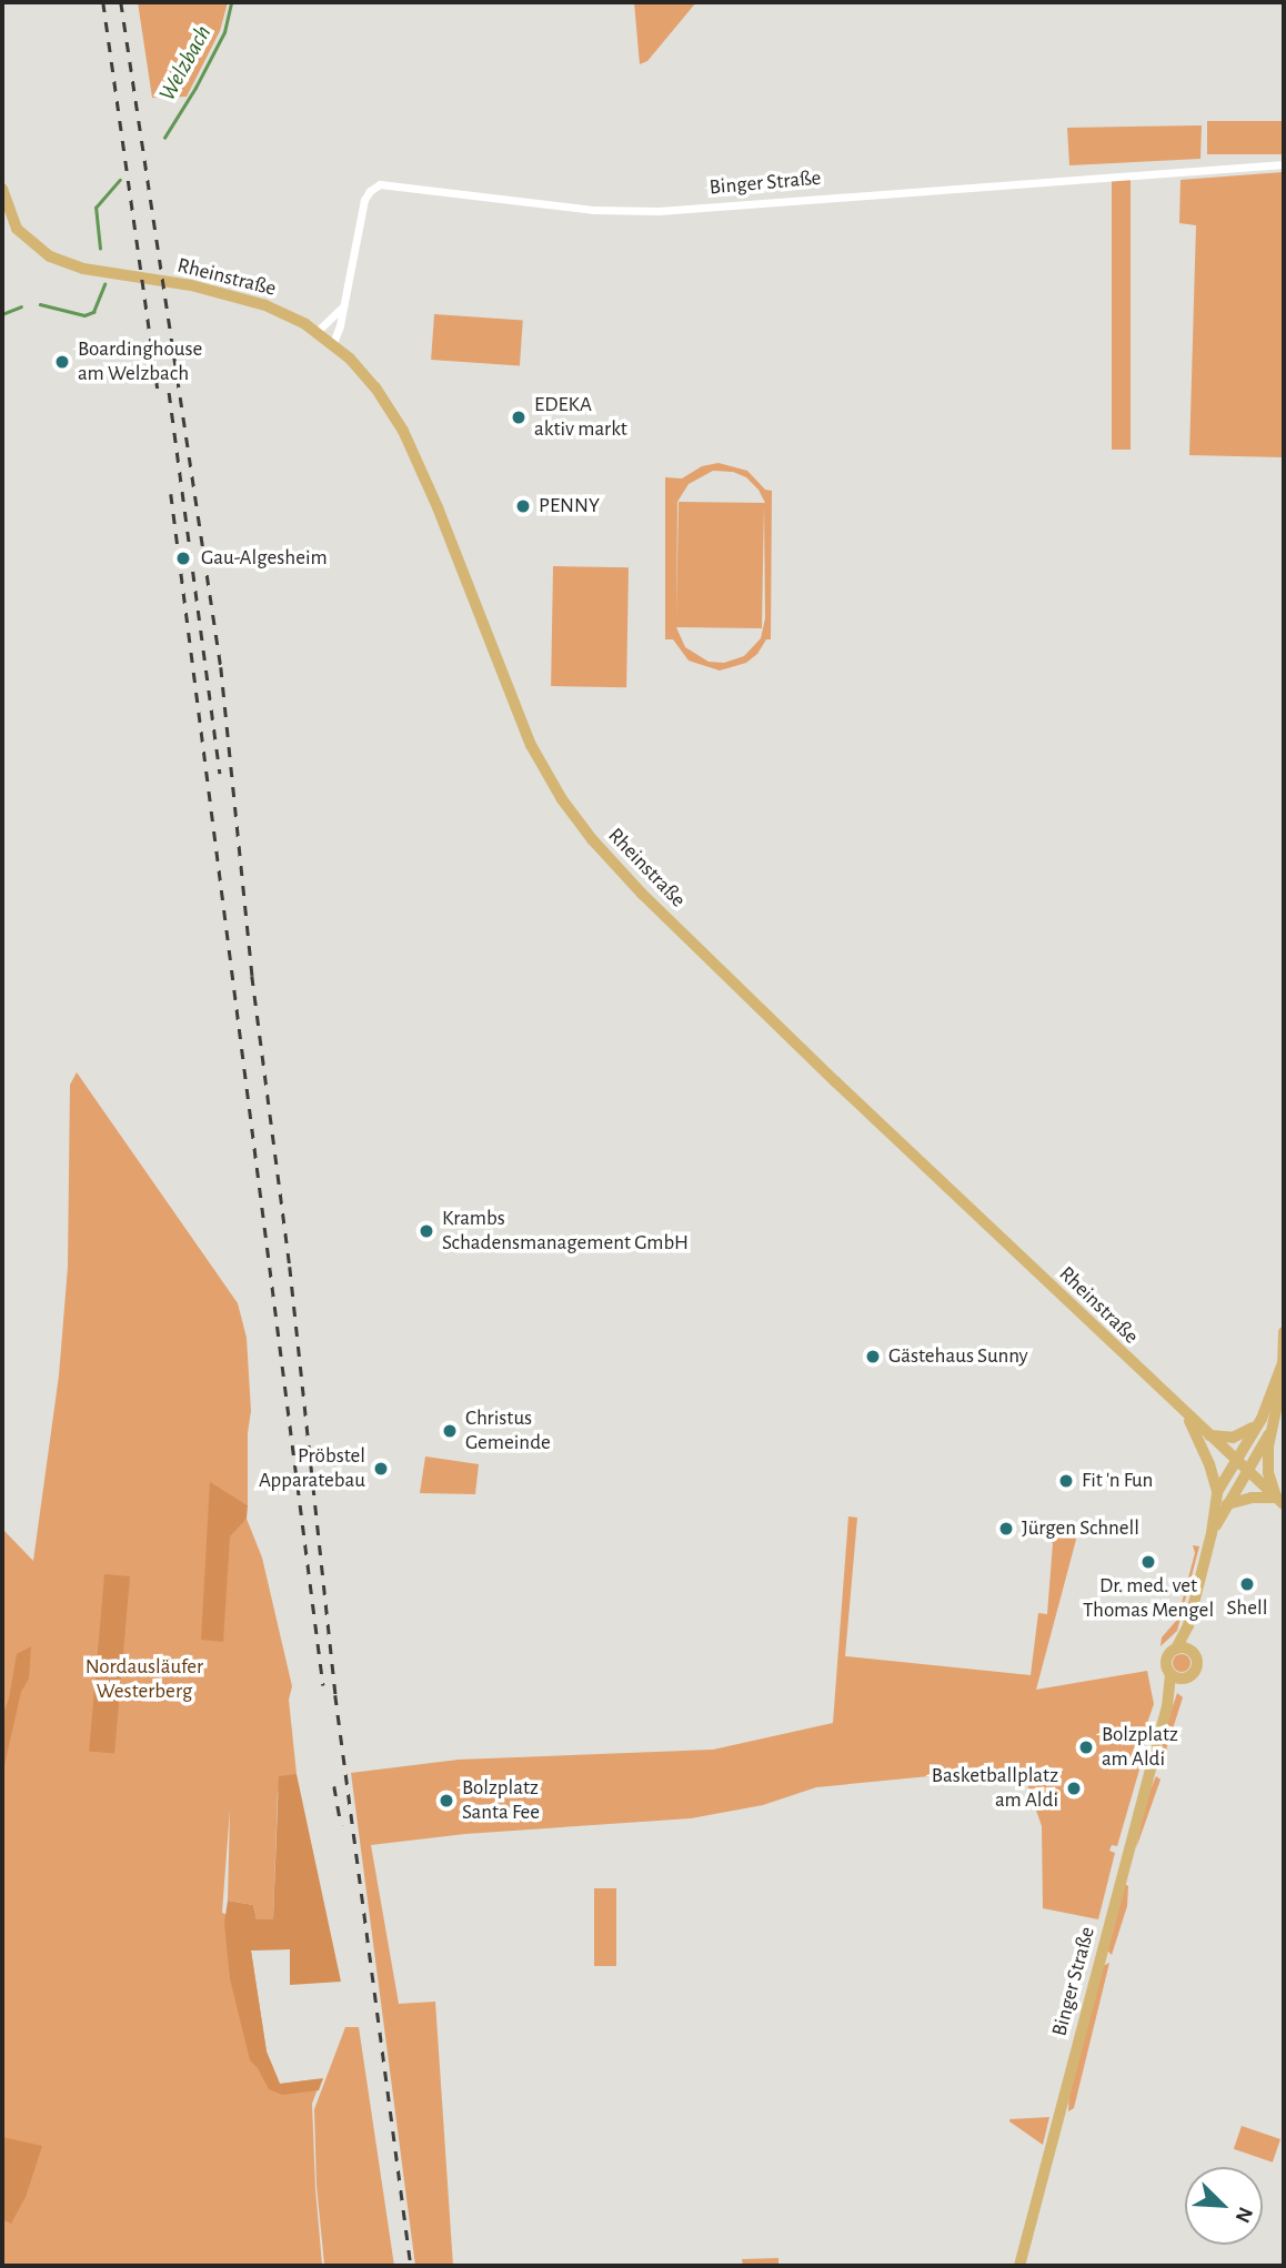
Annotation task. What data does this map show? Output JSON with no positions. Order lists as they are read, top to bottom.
{
  "streets": {
    "main road": ["Binger Straße", "Rheinstraße"]
  },
  "crossings": [
    ["Binger Straße", "Rheinstraße"]
  ],
  "water": ["Welzbach"],
  "parks": ["Nordausläufer Westerberg"],
  "places": [
    "Boardinghouse am Welzbach",
    "EDEKA aktiv markt",
    "PENNY",
    "Gau-Algesheim",
    "Krambs Schadensmanagement GmbH",
    "Gästehaus Sunny",
    "Christus Gemeinde",
    "Pröbstel Apparatebau",
    "Fit 'n Fun",
    "Jürgen Schnell",
    "Dr. med. vet Thomas Mengel",
    "Shell",
    "Bolzplatz am Aldi",
    "Basketballplatz am Aldi",
    "Bolzplatz Santa Fee"
  ],
  "north": "bottom right"
}
